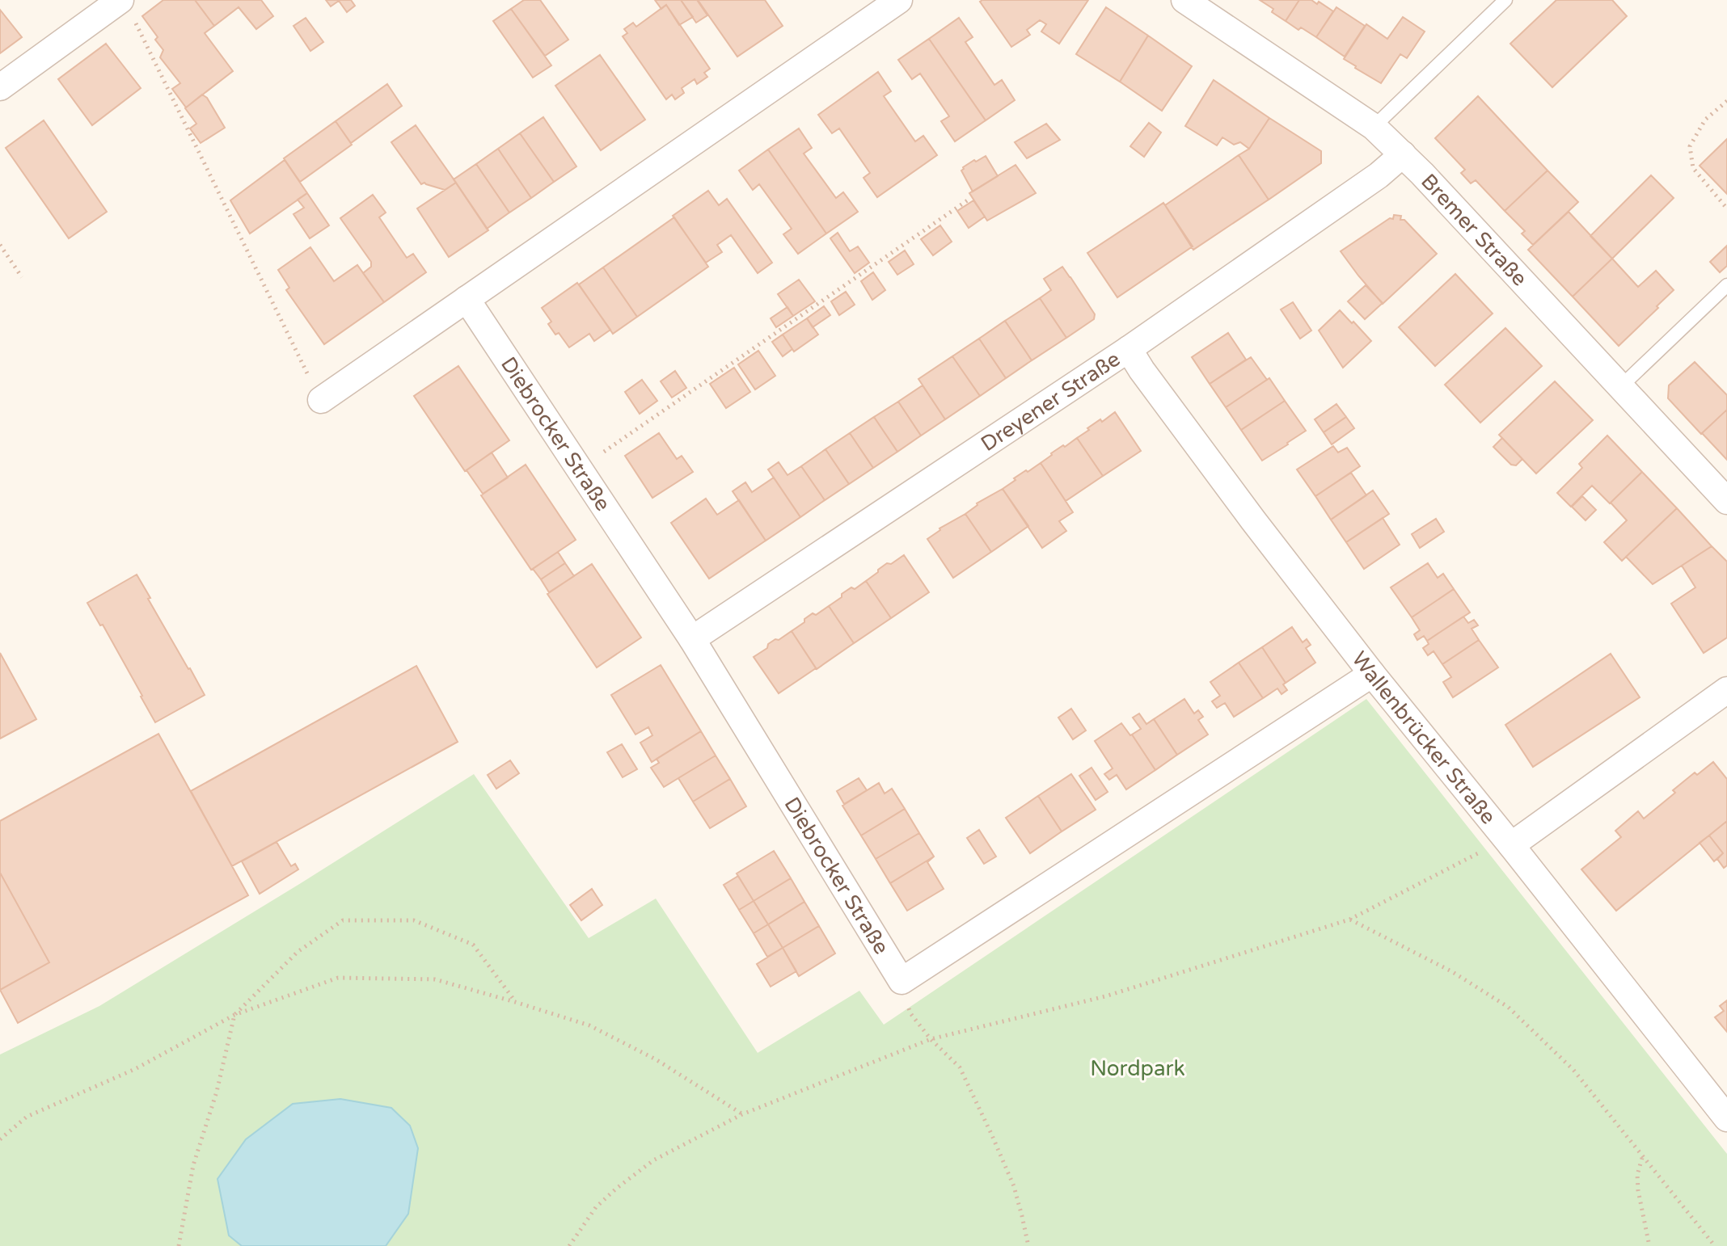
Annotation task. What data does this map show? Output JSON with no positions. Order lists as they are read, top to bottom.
{
  "streets": {
    "street": [
      "Bremer Straße",
      "Dreyener Straße",
      "Diebrocker Straße",
      "Wallenbrücker Straße"
    ]
  },
  "crossings": [
    ["Bremer Straße", "Dreyener Straße"],
    ["Dreyener Straße", "Diebrocker Straße"],
    ["Dreyener Straße", "Wallenbrücker Straße"]
  ],
  "parks": ["Nordpark"]
}
